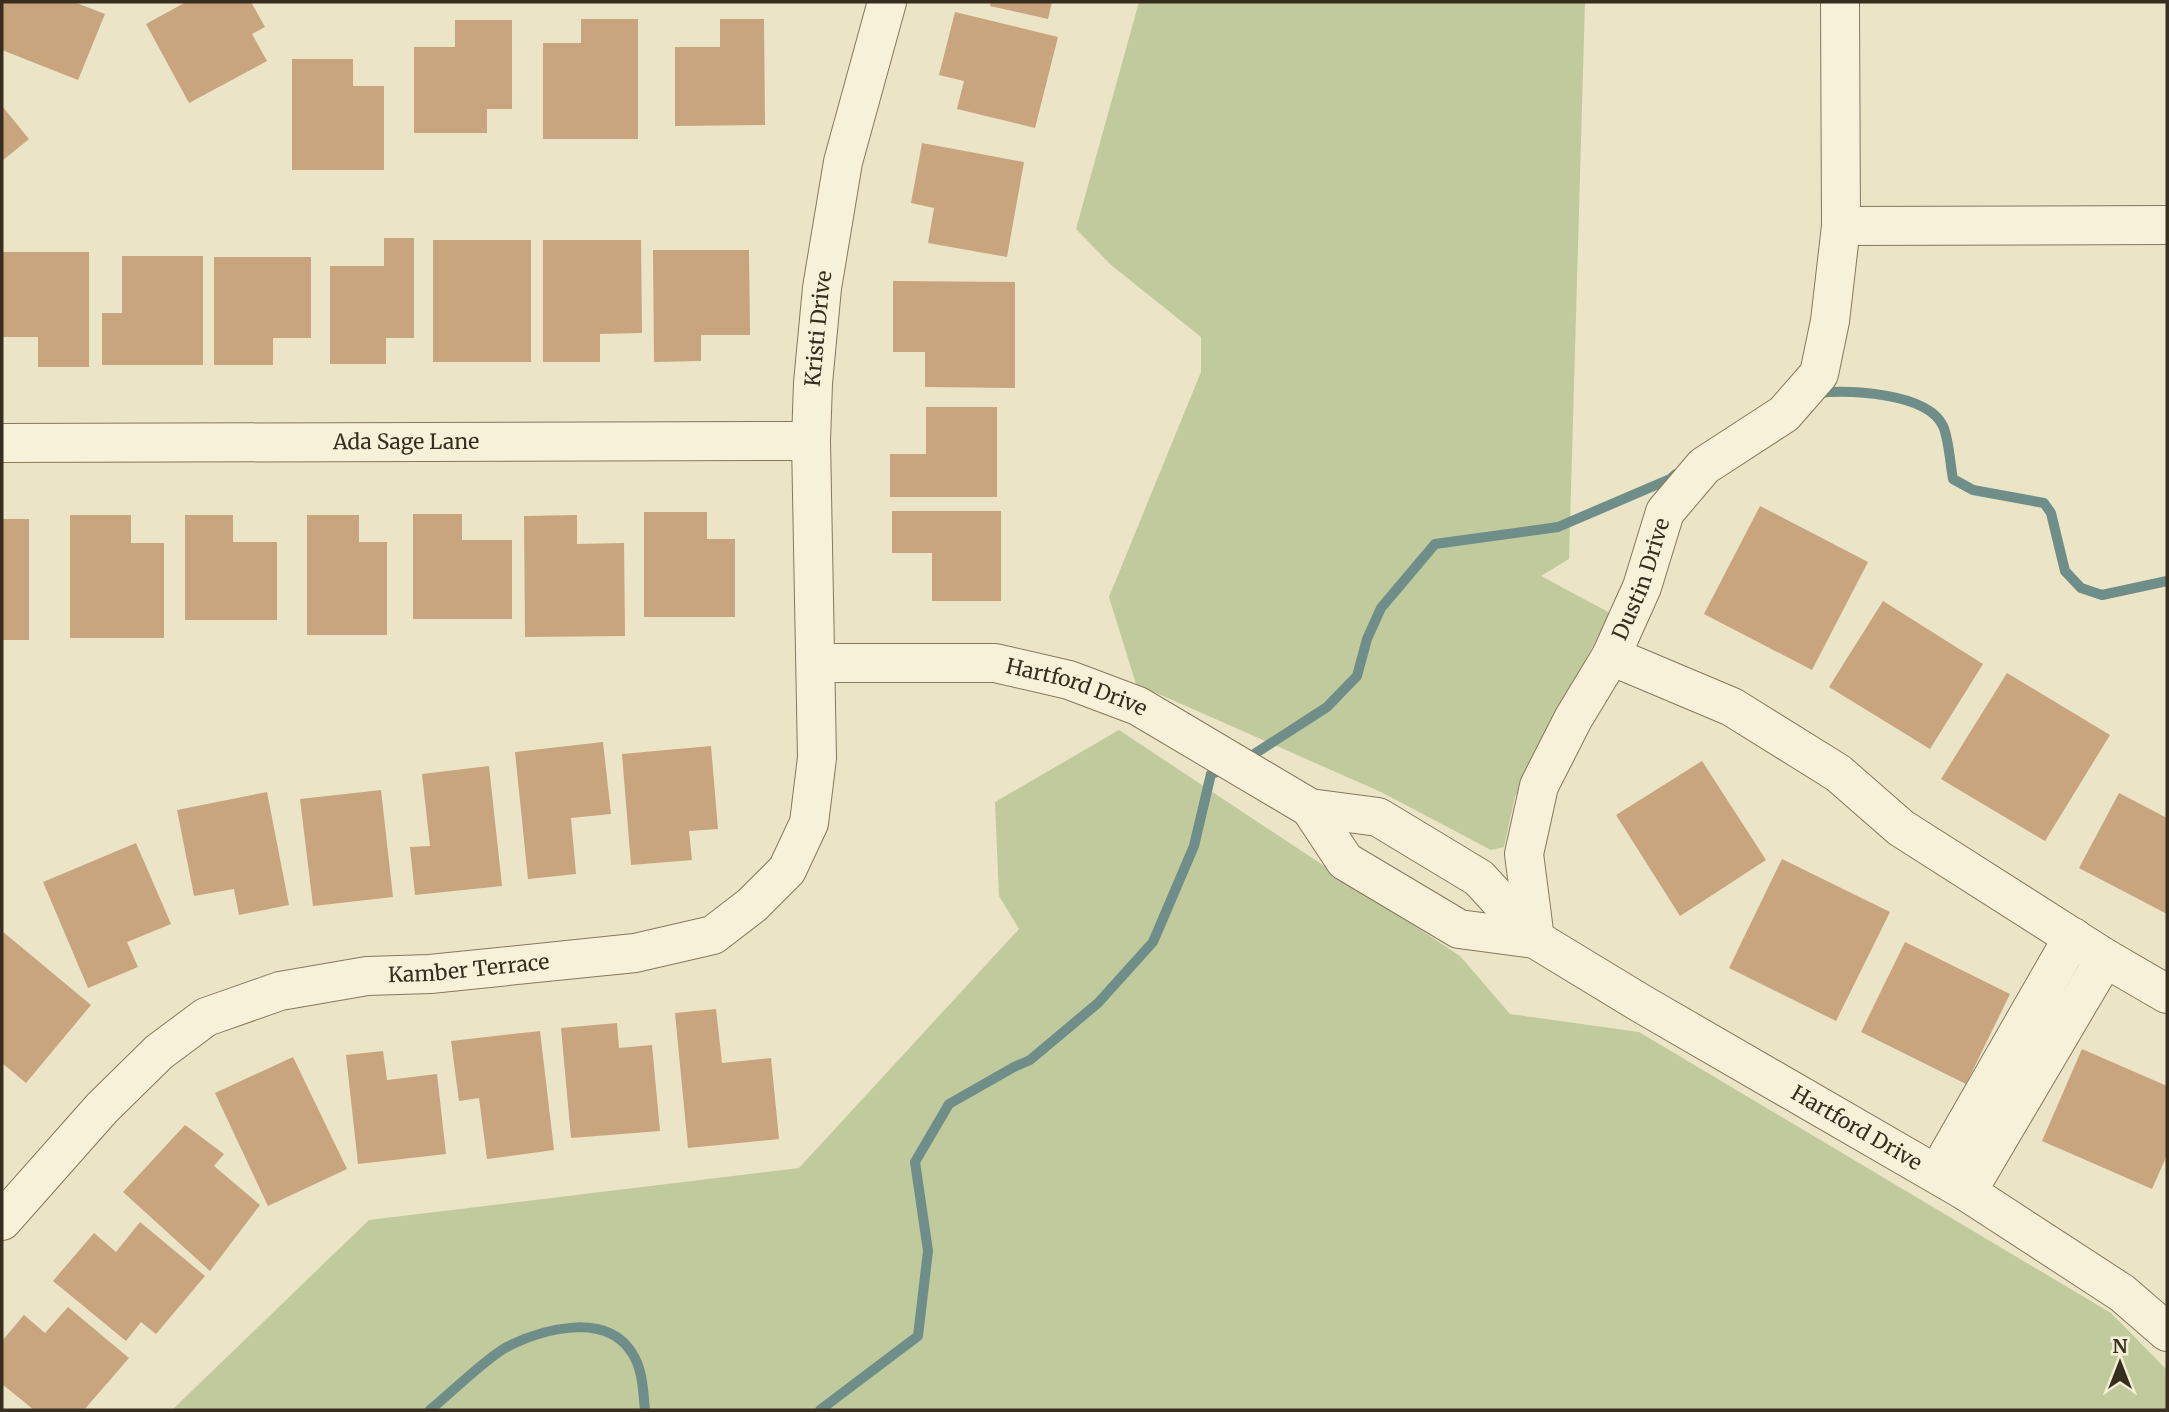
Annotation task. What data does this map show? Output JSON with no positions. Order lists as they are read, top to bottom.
{
  "streets": {
    "street": [
      "Kristi Drive",
      "Ada Sage Lane",
      "Dustin Drive",
      "Hartford Drive",
      "Kamber Terrace"
    ]
  },
  "crossings": [
    ["Kristi Drive", "Ada Sage Lane"],
    ["Kristi Drive", "Hartford Drive"],
    ["Kristi Drive", "Kamber Terrace"],
    ["Dustin Drive", "Hartford Drive"],
    ["Hartford Drive", "Kamber Terrace"]
  ],
  "north": "top"
}
